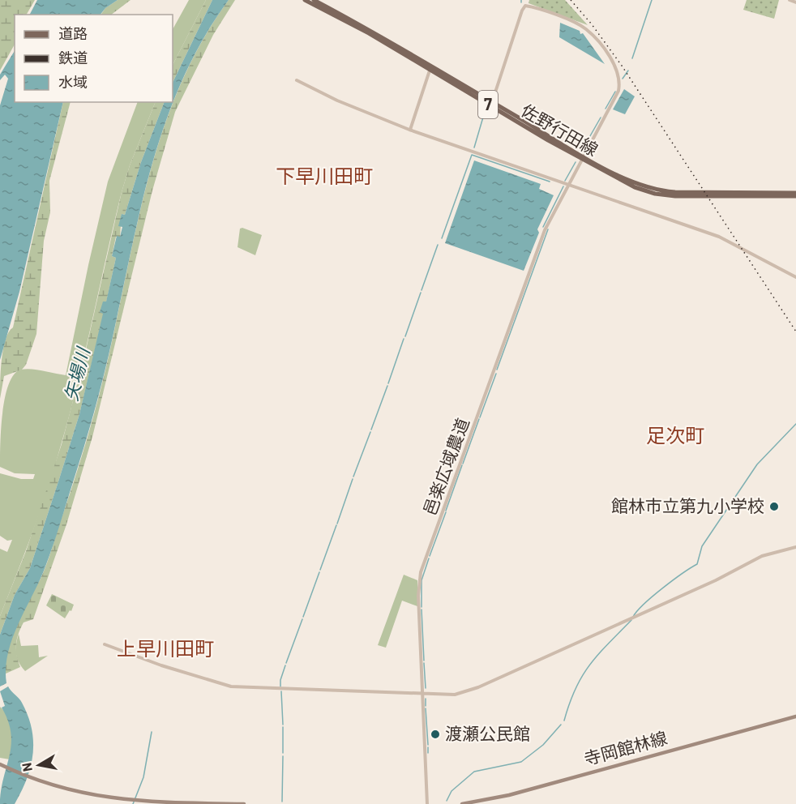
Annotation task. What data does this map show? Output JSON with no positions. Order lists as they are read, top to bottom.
{
  "streets": {
    "main road": ["7", "佐野行田線", "寺岡館林線"],
    "street": ["邑楽広域農道"]
  },
  "crossings": [
    ["佐野行田線", "邑楽広域農道"]
  ],
  "districts": ["下早川田町", "足次町", "上早川田町"],
  "water": ["矢場川"],
  "places": ["館林市立第九小学校", "渡瀬公民館"],
  "legend": ["道路", "鉄道", "水域"],
  "north": "left"
}
